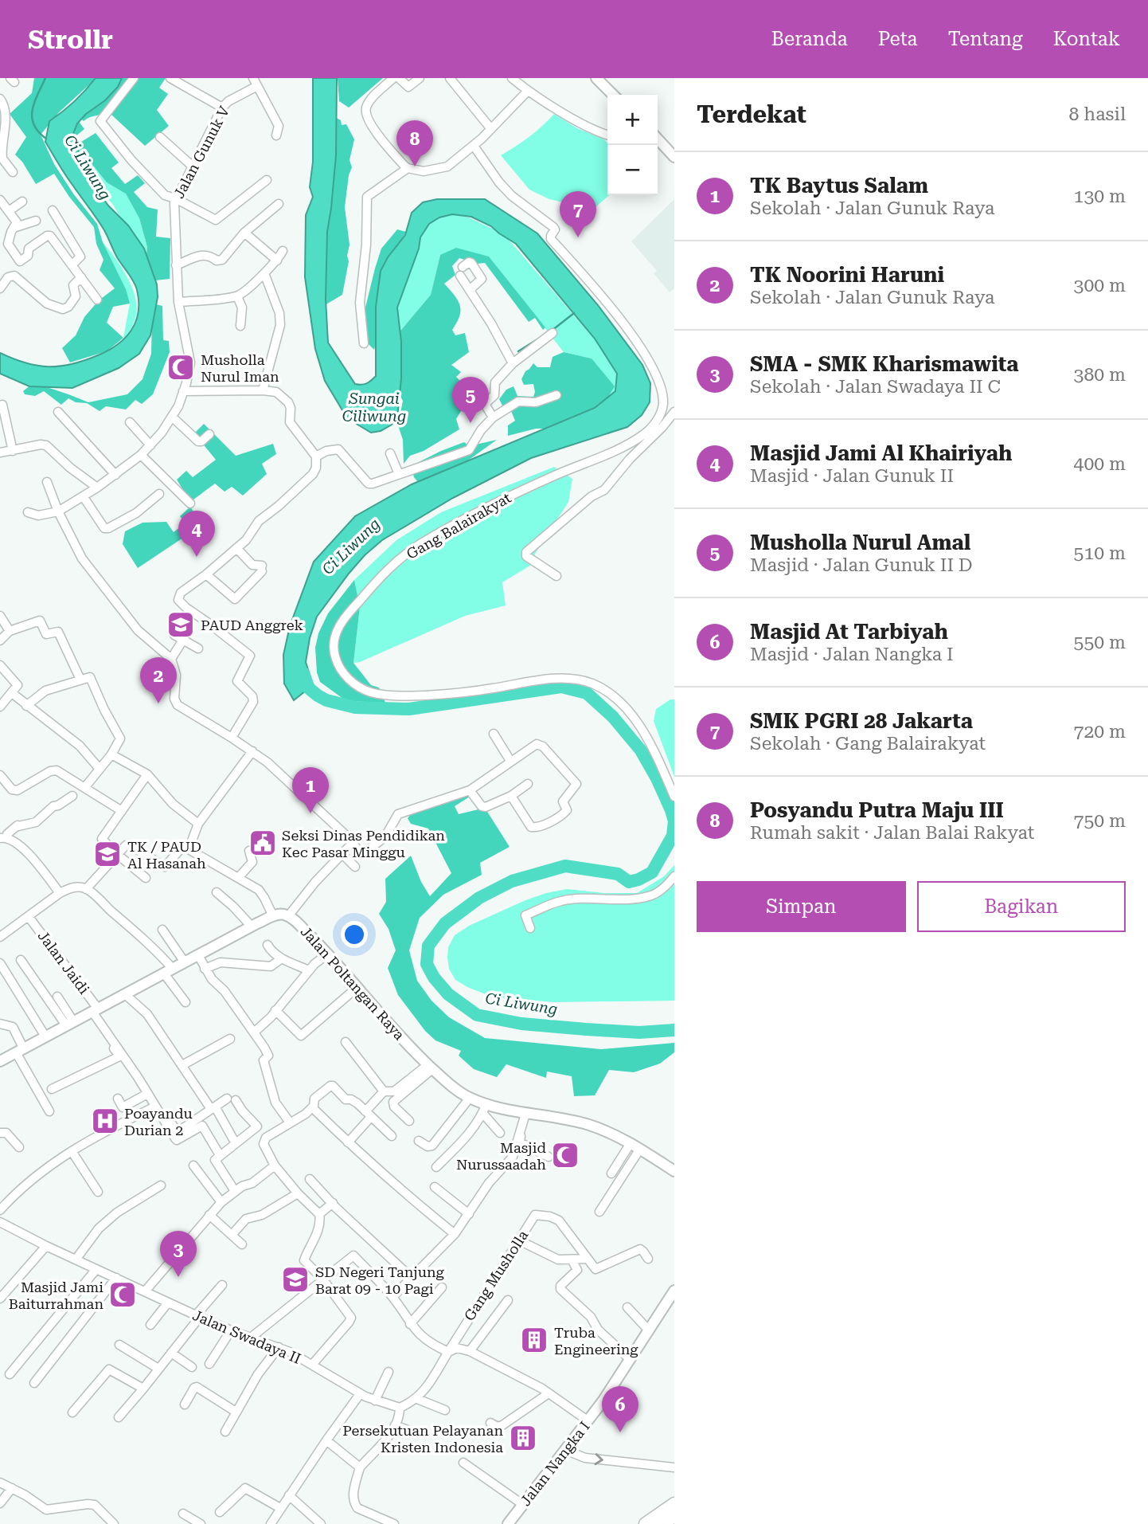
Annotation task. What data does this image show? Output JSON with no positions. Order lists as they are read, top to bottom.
{
  "streets": {
    "street": [
      "Jalan Gunuk V",
      "Gang Balairakyat",
      "Jalan Jaidi",
      "Jalan Poltangan Raya",
      "Gang Musholla",
      "Jalan Swadaya II",
      "Jalan Nangka I"
    ]
  },
  "crossings": [
    ["Jalan Jaidi", "Jalan Poltangan Raya"]
  ],
  "water": ["Ci Liwung", "Sungai Ciliwung"],
  "places": {
    "mosque": ["Musholla Nurul Iman", "Masjid Nurussaadah", "Masjid Jami Baiturrahman"],
    "school or university": ["PAUD Anggrek", "TK / PAUD Al Hasanah", "SD Negeri Tanjung Barat 09 - 10 Pagi"],
    "public building": ["Seksi Dinas Pendidikan Kec Pasar Minggu"],
    "hospital": ["Poayandu Durian 2"],
    "building": ["Truba Engineering", "Persekutuan Pelayanan Kristen Indonesia"]
  },
  "page": {
    "header": "Strollr",
    "nav": [
      "Beranda",
      "Peta",
      "Tentang",
      "Kontak"
    ],
    "heading": ["Terdekat", "8 hasil"],
    "map_buttons": ["+", "−"],
    "pins": [
      "8",
      "7",
      "5",
      "4",
      "2",
      "1",
      "3",
      "6"
    ],
    "list": [
      {
        "mark": "1",
        "name": "TK Baytus Salam",
        "note": "Sekolah · Jalan Gunuk Raya",
        "value": "130 m"
      },
      {
        "mark": "2",
        "name": "TK Noorini Haruni",
        "note": "Sekolah · Jalan Gunuk Raya",
        "value": "300 m"
      },
      {
        "mark": "3",
        "name": "SMA - SMK Kharismawita",
        "note": "Sekolah · Jalan Swadaya II C",
        "value": "380 m"
      },
      {
        "mark": "4",
        "name": "Masjid Jami Al Khairiyah",
        "note": "Masjid · Jalan Gunuk II",
        "value": "400 m"
      },
      {
        "mark": "5",
        "name": "Musholla Nurul Amal",
        "note": "Masjid · Jalan Gunuk II D",
        "value": "510 m"
      },
      {
        "mark": "6",
        "name": "Masjid At Tarbiyah",
        "note": "Masjid · Jalan Nangka I",
        "value": "550 m"
      },
      {
        "mark": "7",
        "name": "SMK PGRI 28 Jakarta",
        "note": "Sekolah · Gang Balairakyat",
        "value": "720 m"
      },
      {
        "mark": "8",
        "name": "Posyandu Putra Maju III",
        "note": "Rumah sakit · Jalan Balai Rakyat",
        "value": "750 m"
      }
    ],
    "buttons": ["Simpan", "Bagikan"]
  }
}
